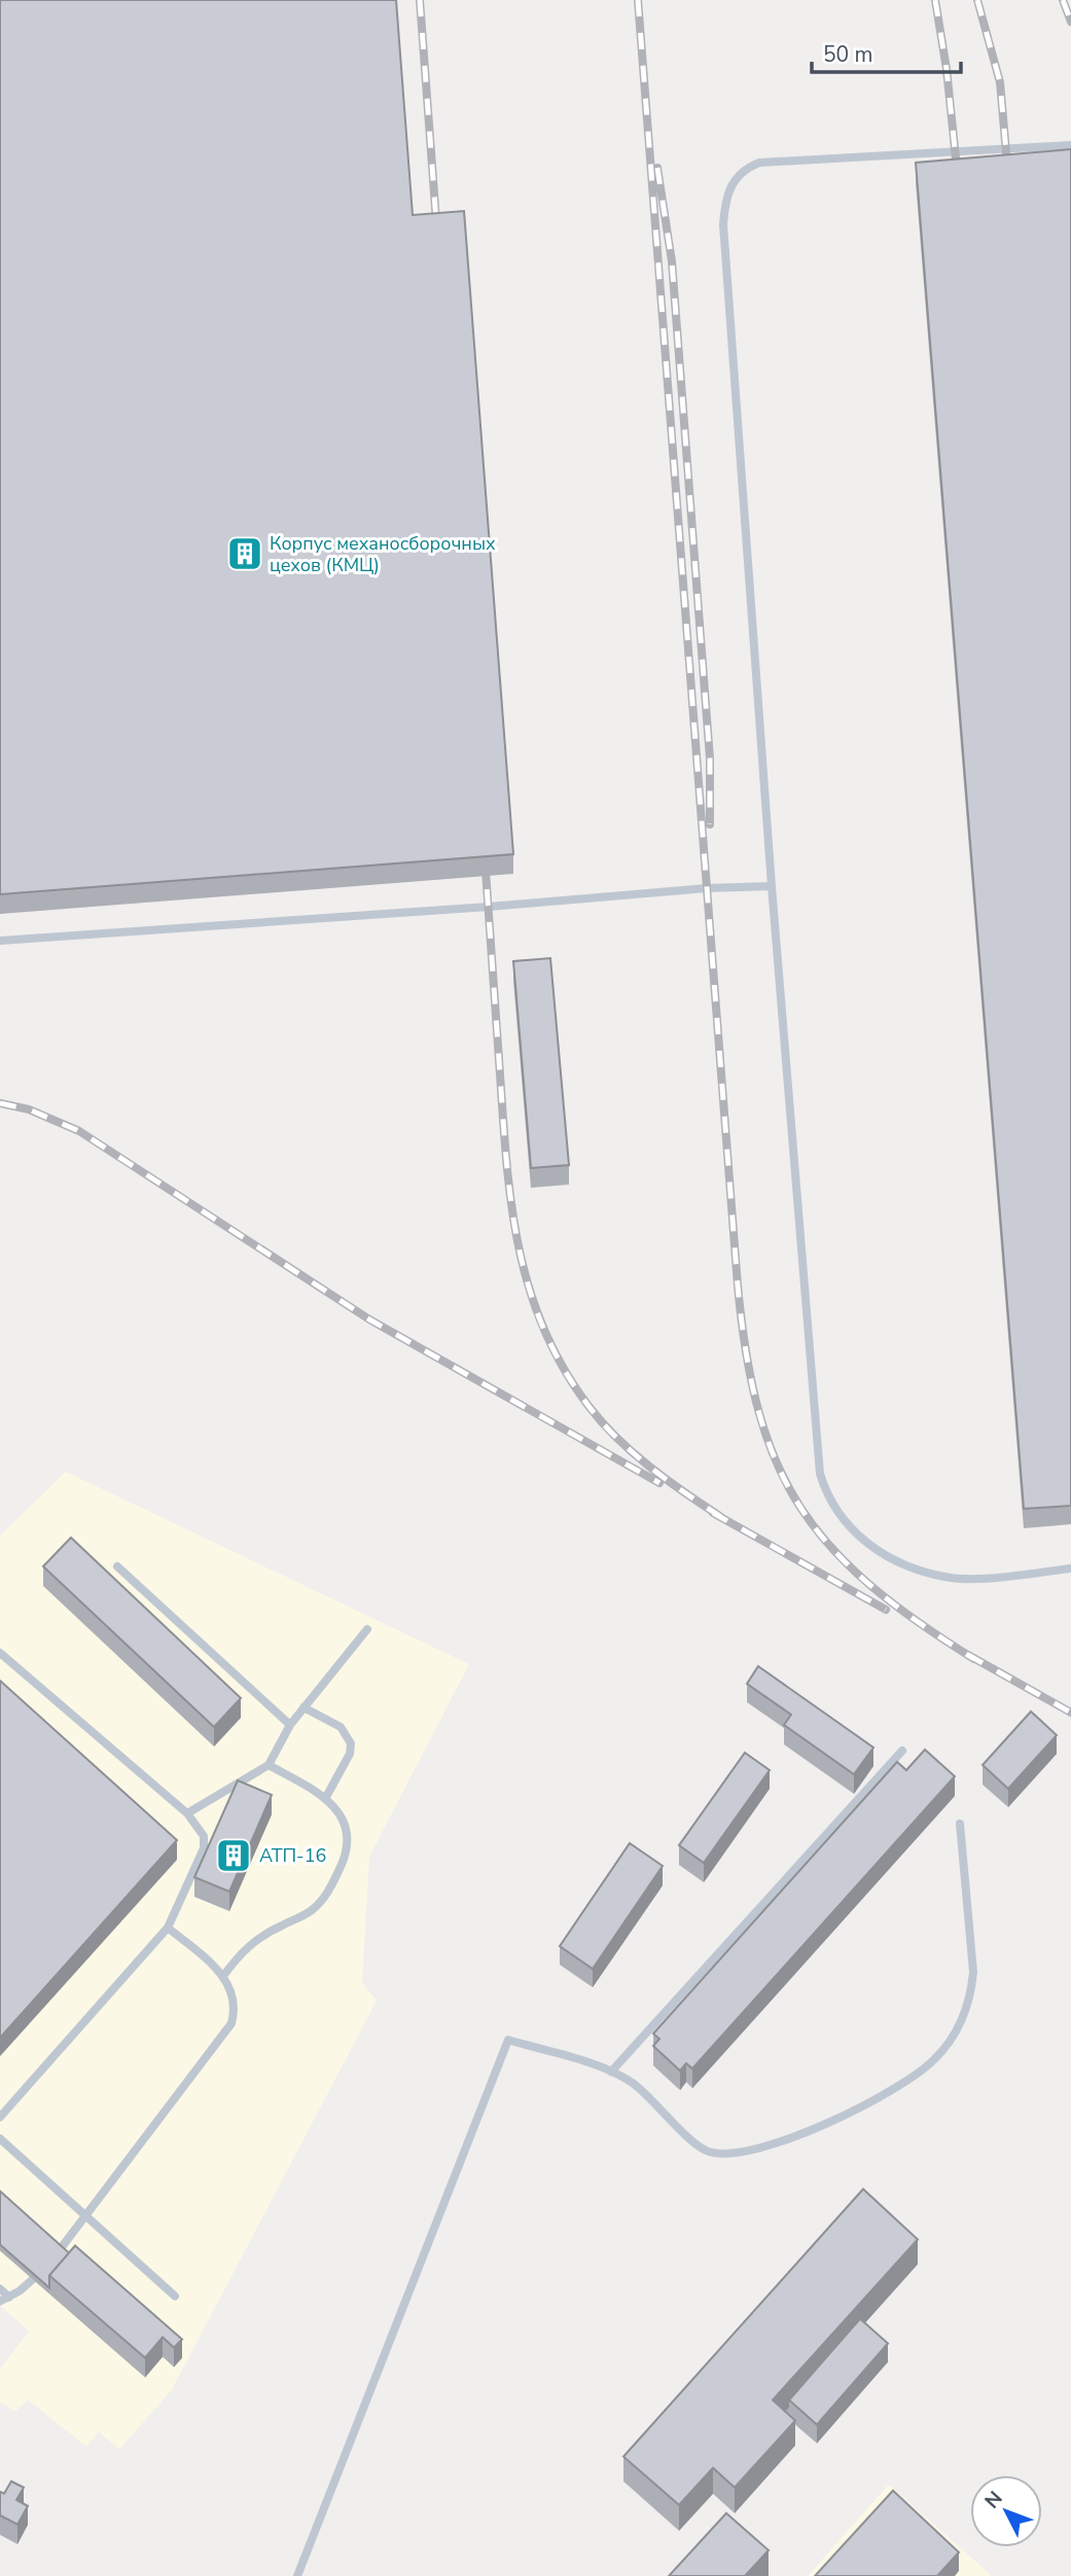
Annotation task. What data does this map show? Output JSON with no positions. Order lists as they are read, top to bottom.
{
  "places": {
    "building": ["Корпус механосборочных цехов (КМЦ)", "АТП-16"]
  },
  "scale_bar": "50 m",
  "north": "top left"
}
